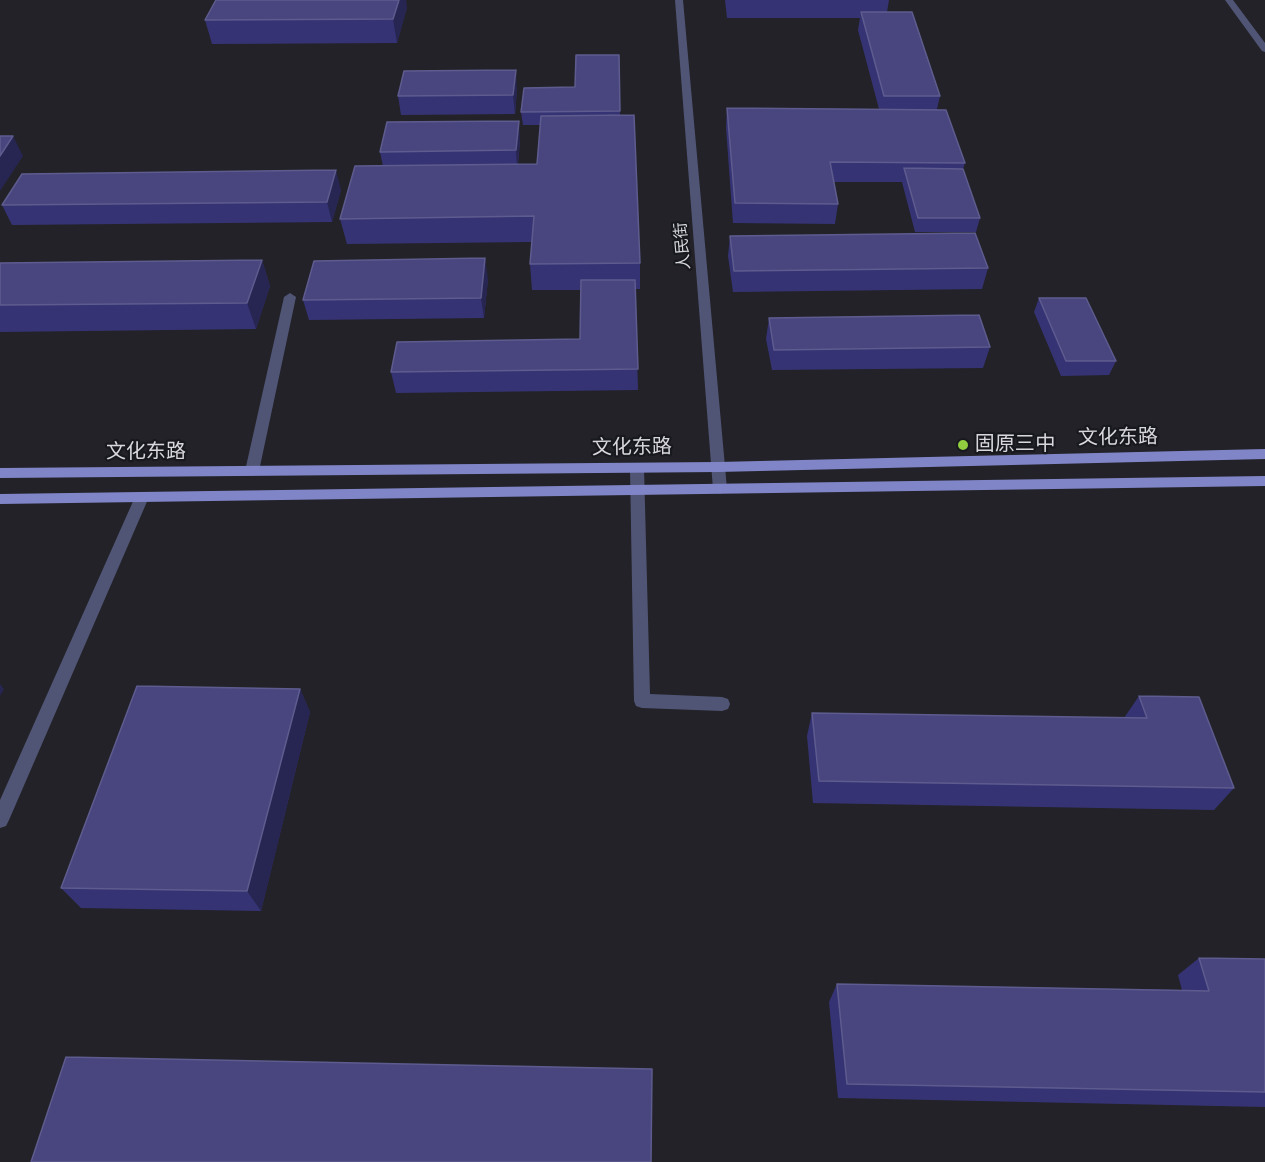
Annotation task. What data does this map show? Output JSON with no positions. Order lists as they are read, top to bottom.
{
  "streets": {
    "main road": ["文化东路"],
    "street": ["人民街"]
  },
  "crossings": [
    ["人民街", "文化东路"]
  ],
  "places": ["固原三中"]
}
